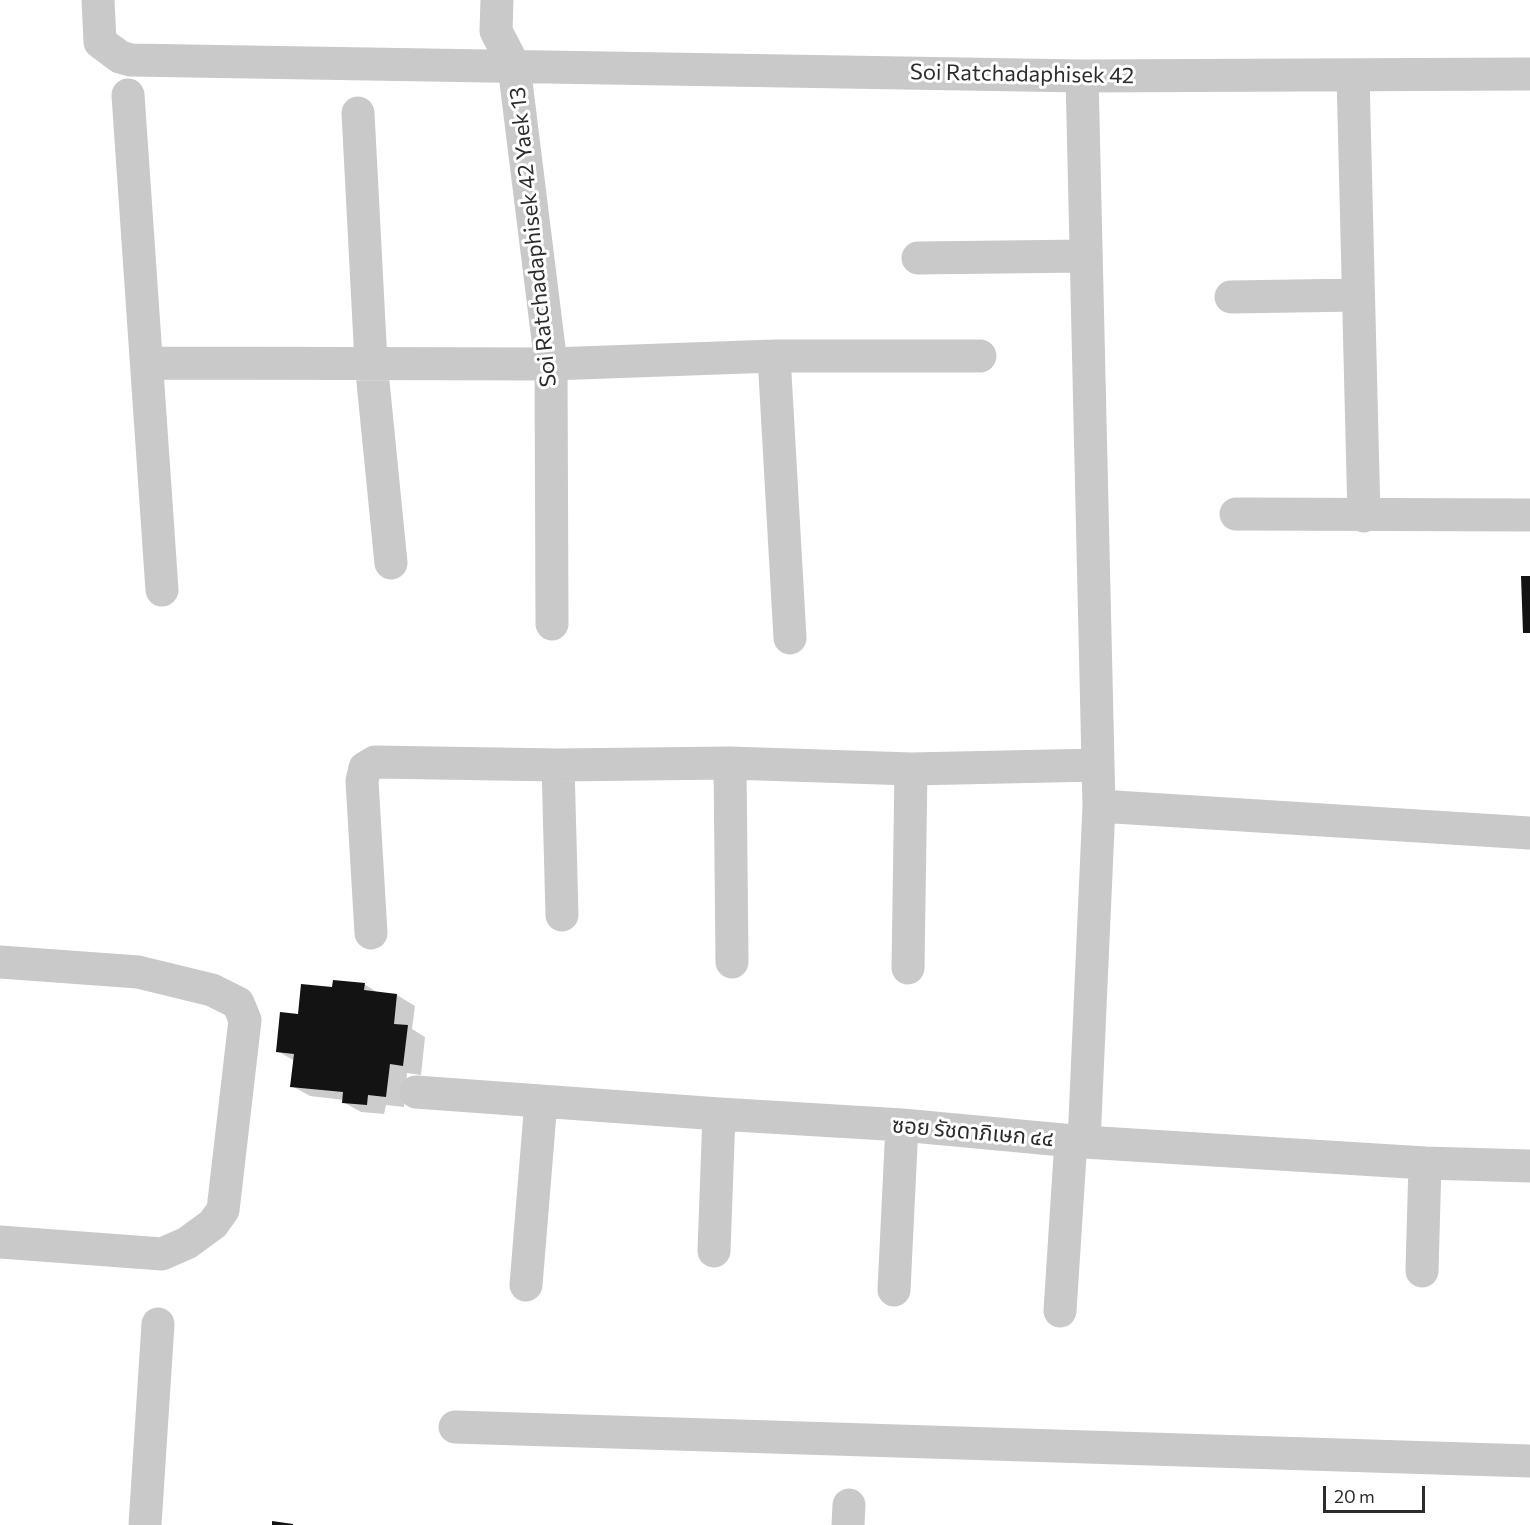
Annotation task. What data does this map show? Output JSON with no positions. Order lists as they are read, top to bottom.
{
  "streets": {
    "street": ["Soi Ratchadaphisek 42", "Soi Ratchadaphisek 42 Yaek 13", "ซอย รัชดาภิเษก ๔๔"]
  },
  "crossings": [
    ["Soi Ratchadaphisek 42", "Soi Ratchadaphisek 42 Yaek 13"]
  ],
  "scale_bar": "20 m"
}
